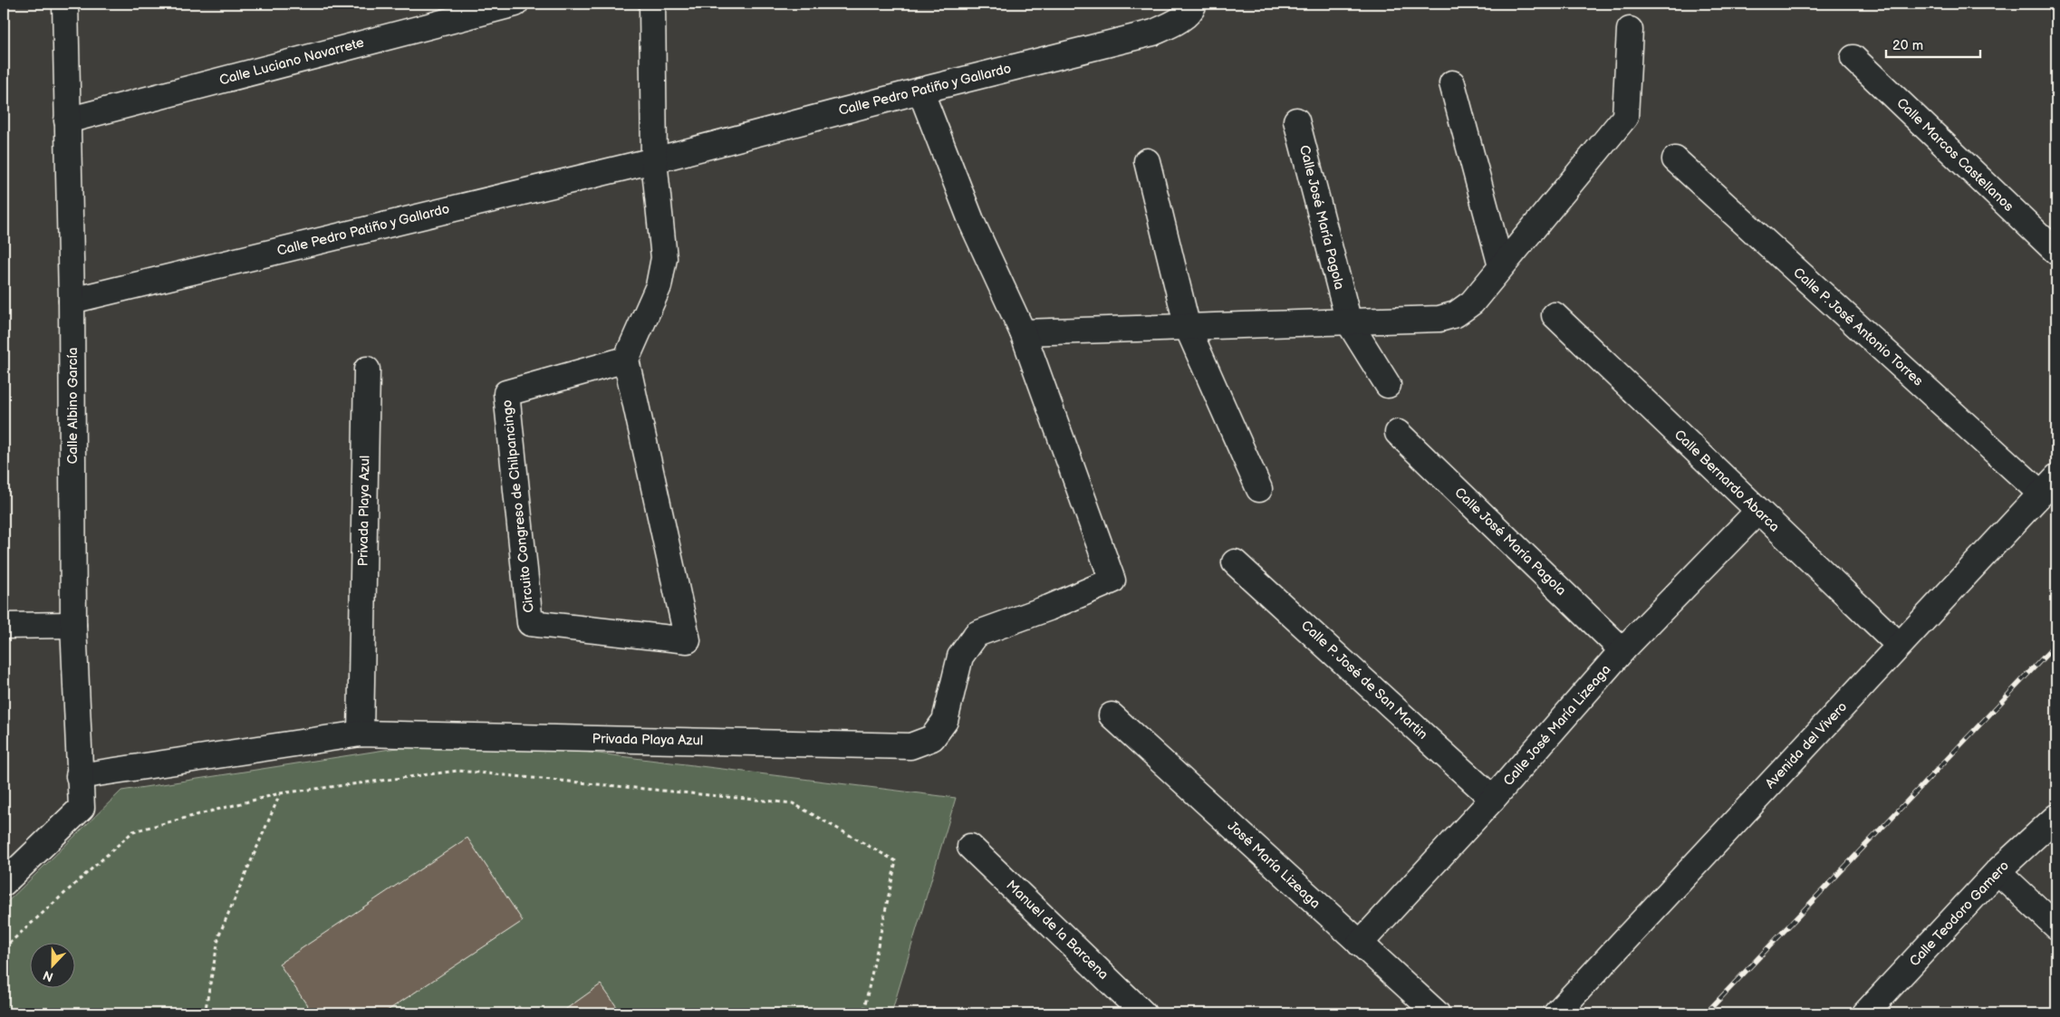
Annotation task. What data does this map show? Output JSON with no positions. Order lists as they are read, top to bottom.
{
  "streets": {
    "street": [
      "Calle Luciano Navarrete",
      "Calle Pedro Patiño y Gallardo",
      "Calle Marcos Castellanos",
      "Calle José María Pagola",
      "Calle P. José Antonio Torres",
      "Calle Albino García",
      "Calle Bernardo Abarca",
      "Circuito Congreso de Chilpancingo",
      "Privada Playa Azul",
      "Calle P. José de San Martin",
      "Calle José María Lizeaga",
      "Avenida del Vivero",
      "José María Lizeaga",
      "Calle Teodoro Gamero",
      "Manuel de la Barcena"
    ]
  },
  "crossings": [
    ["Calle Luciano Navarrete", "Calle Albino García"],
    ["Calle Pedro Patiño y Gallardo", "Calle Albino García"],
    ["Calle José María Pagola", "Calle José María Lizeaga"],
    ["Calle P. José Antonio Torres", "Avenida del Vivero"],
    ["Calle Albino García", "Privada Playa Azul"],
    ["Calle Bernardo Abarca", "Calle José María Lizeaga"],
    ["Calle Bernardo Abarca", "Avenida del Vivero"],
    ["Calle P. José de San Martin", "Calle José María Lizeaga"],
    ["Calle José María Lizeaga", "José María Lizeaga"]
  ],
  "scale_bar": "20 m",
  "north": "bottom"
}
